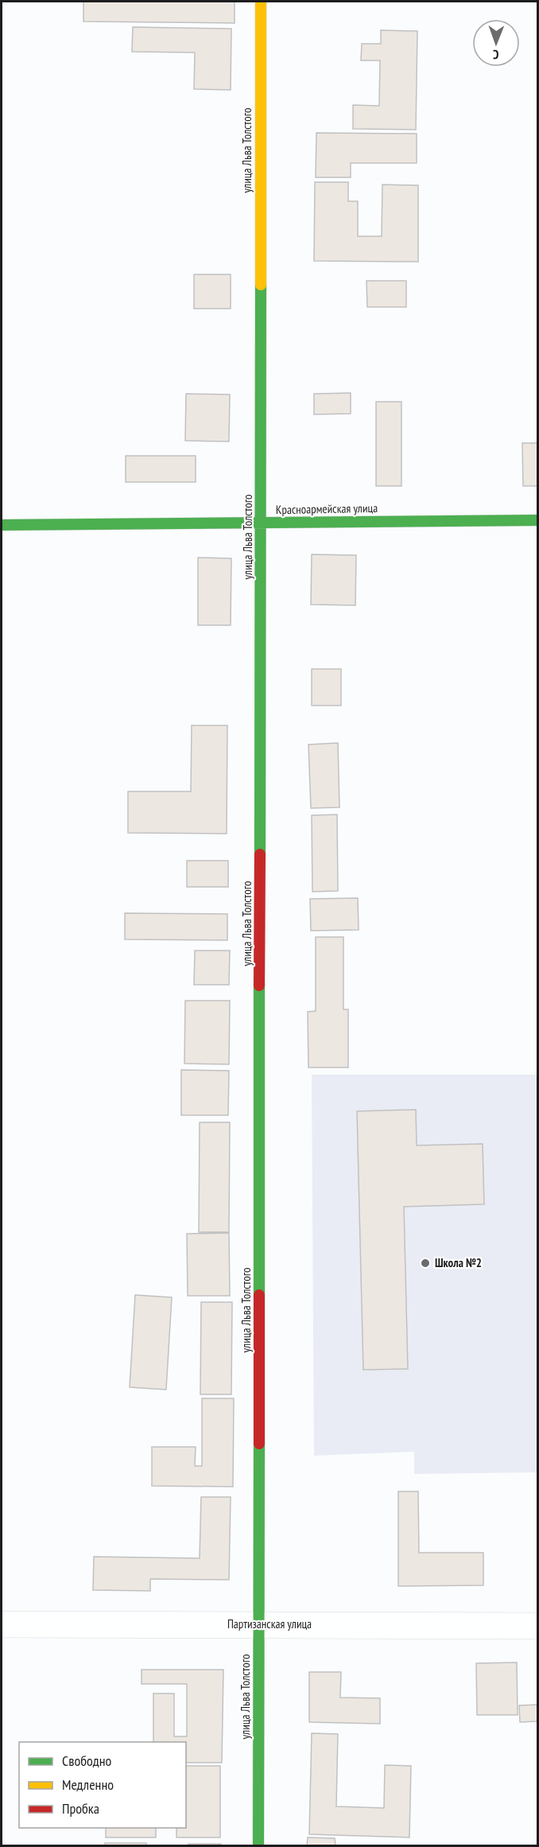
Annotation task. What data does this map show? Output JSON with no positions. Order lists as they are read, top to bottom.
{
  "streets": {
    "street": ["улица Льва Толстого", "Красноармейская улица", "Партизанская улица"]
  },
  "crossings": [
    ["улица Льва Толстого", "Красноармейская улица"],
    ["улица Льва Толстого", "Партизанская улица"]
  ],
  "places": ["Школа №2"],
  "legend": ["Свободно", "Медленно", "Пробка"],
  "north": "bottom"
}
